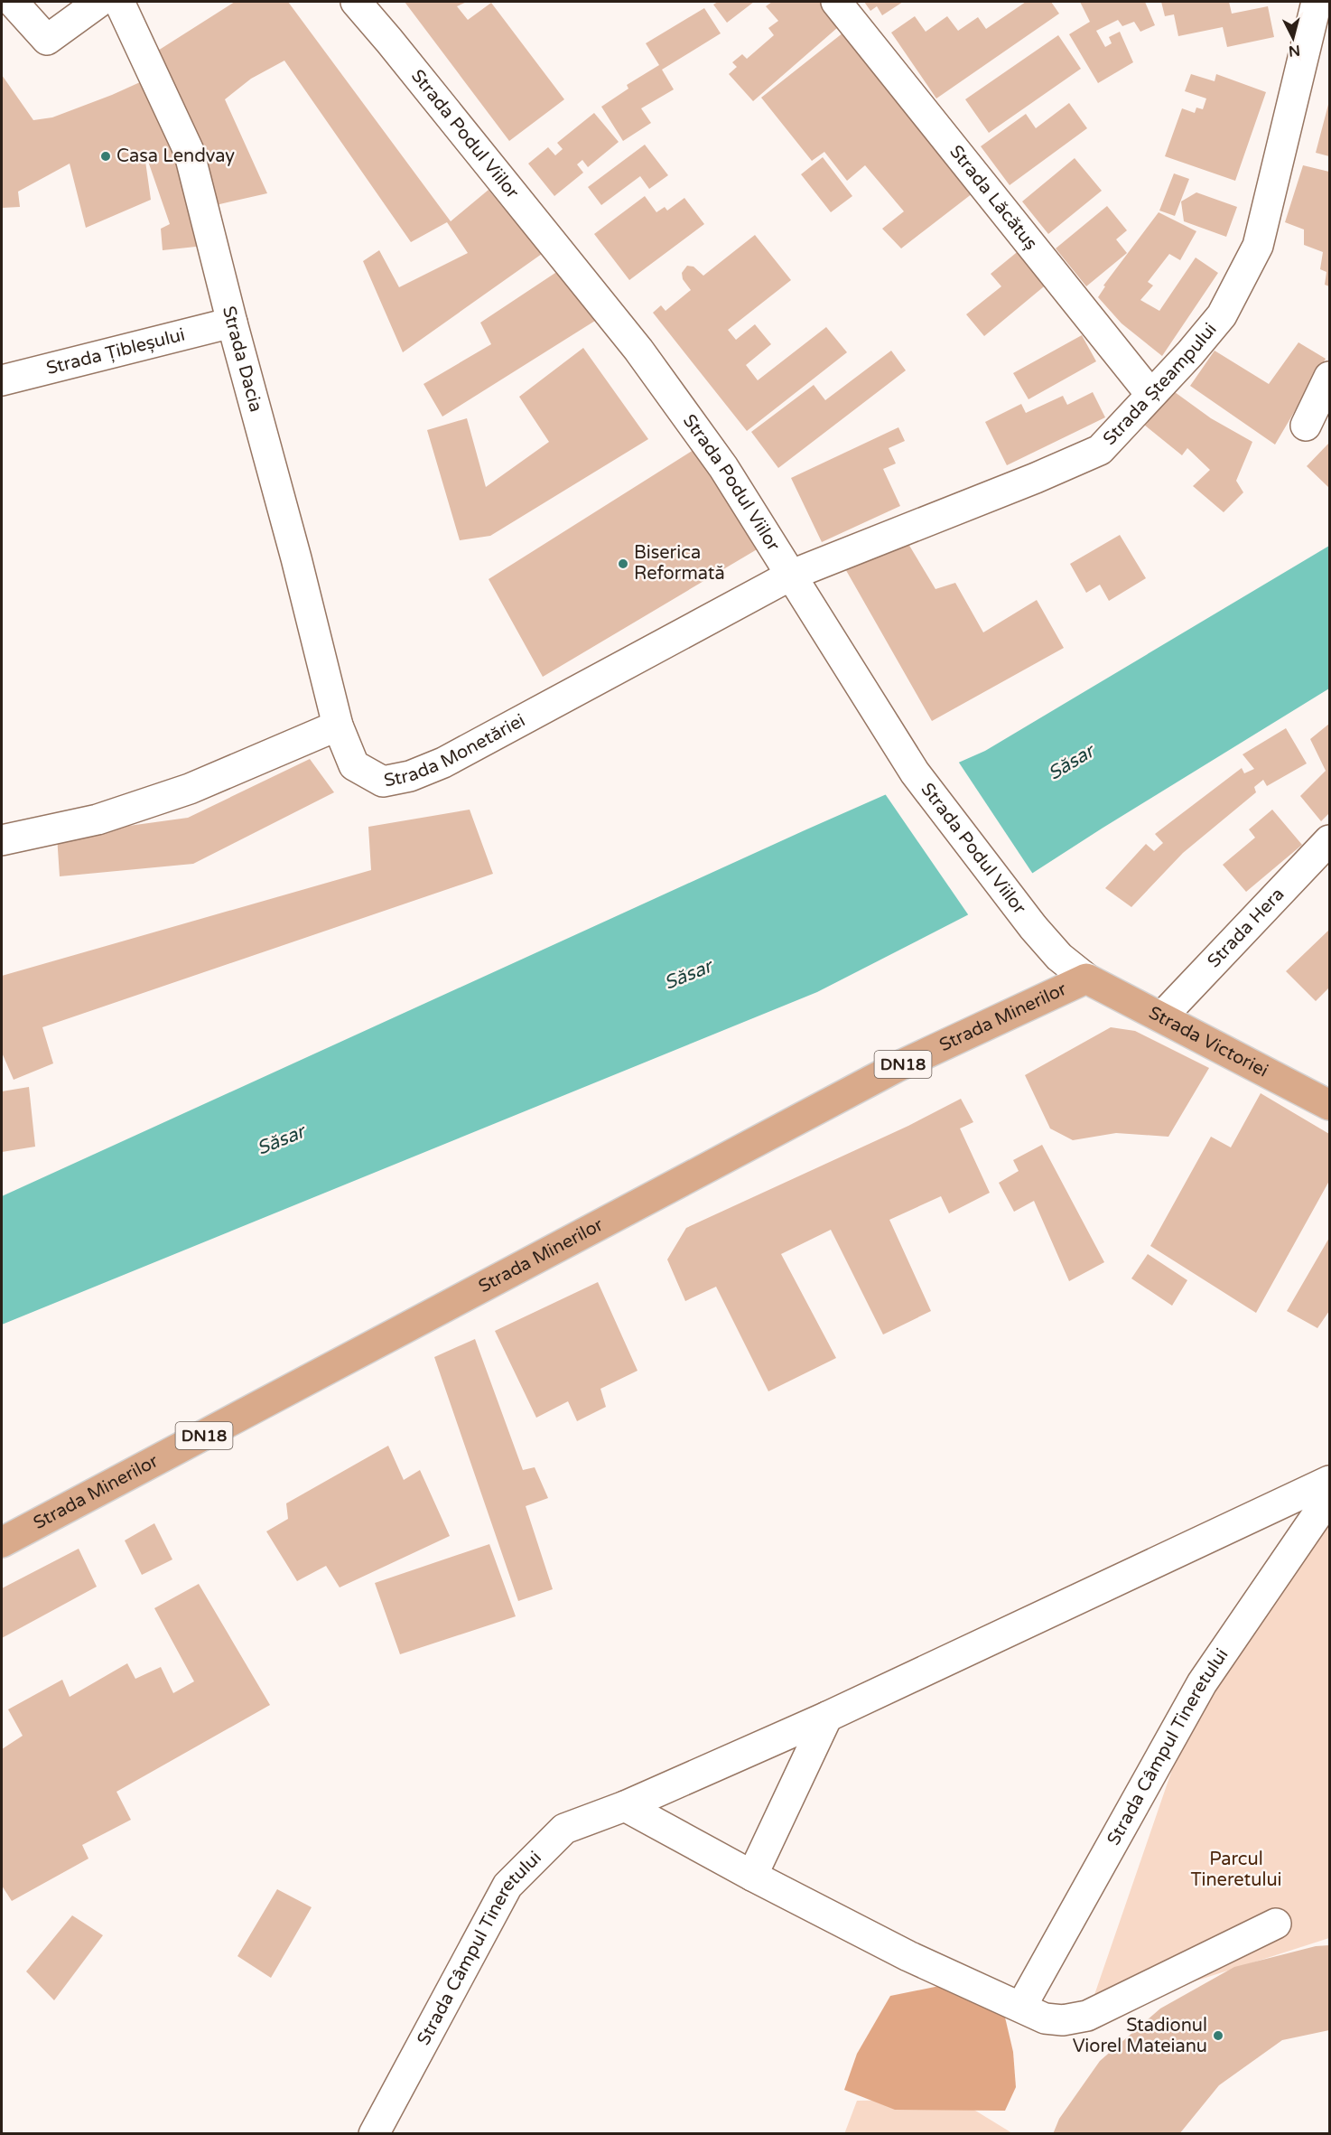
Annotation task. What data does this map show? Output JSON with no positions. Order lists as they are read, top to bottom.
{
  "streets": {
    "main road": ["Strada Minerilor", "Strada Victoriei", "DN18"],
    "street": [
      "Strada Podul Viilor",
      "Strada Lăcătuș",
      "Strada Țibleșului",
      "Strada Dacia",
      "Strada Șteampului",
      "Strada Monetăriei",
      "Strada Hera",
      "Strada Câmpul Tineretului"
    ]
  },
  "crossings": [
    ["Strada Podul Viilor", "Strada Șteampului"],
    ["Strada Podul Viilor", "Strada Monetăriei"],
    ["Strada Podul Viilor", "Strada Minerilor"],
    ["Strada Podul Viilor", "Strada Victoriei"],
    ["Strada Lăcătuș", "Strada Șteampului"],
    ["Strada Țibleșului", "Strada Dacia"],
    ["Strada Dacia", "Strada Monetăriei"],
    ["Strada Șteampului", "Strada Monetăriei"],
    ["Strada Hera", "Strada Victoriei"],
    ["Strada Minerilor", "Strada Victoriei"]
  ],
  "water": ["Săsar"],
  "parks": ["Parcul Tineretului"],
  "places": ["Casa Lendvay", "Biserica Reformată", "Stadionul Viorel Mateianu"],
  "north": "bottom"
}
